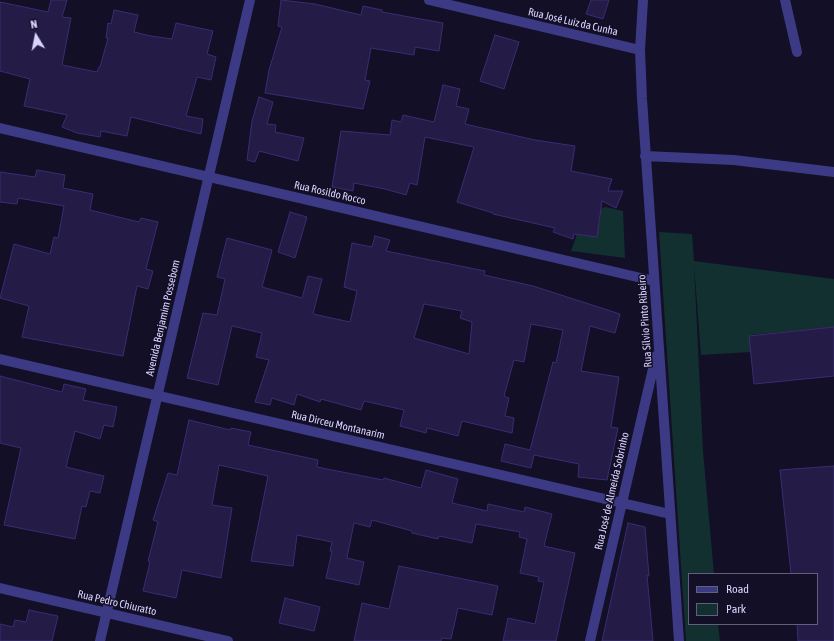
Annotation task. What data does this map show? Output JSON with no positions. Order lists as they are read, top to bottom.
{
  "streets": {
    "street": [
      "Rua José Luiz da Cunha",
      "Rua Rosildo Rocco",
      "Avenida Benjamim Possebom",
      "Rua Sílvio Pinto Ribeiro",
      "Rua Dirceu Montanarim",
      "Rua José de Almeida Sobrinho",
      "Rua Pedro Chiuratto"
    ]
  },
  "crossings": [
    ["Rua José Luiz da Cunha", "Rua Sílvio Pinto Ribeiro"],
    ["Rua Rosildo Rocco", "Avenida Benjamim Possebom"],
    ["Rua Rosildo Rocco", "Rua Sílvio Pinto Ribeiro"],
    ["Avenida Benjamim Possebom", "Rua Dirceu Montanarim"],
    ["Avenida Benjamim Possebom", "Rua Pedro Chiuratto"],
    ["Rua Sílvio Pinto Ribeiro", "Rua Dirceu Montanarim"],
    ["Rua Sílvio Pinto Ribeiro", "Rua José de Almeida Sobrinho"],
    ["Rua Dirceu Montanarim", "Rua José de Almeida Sobrinho"]
  ],
  "legend": ["Road", "Park"],
  "north": "top"
}
